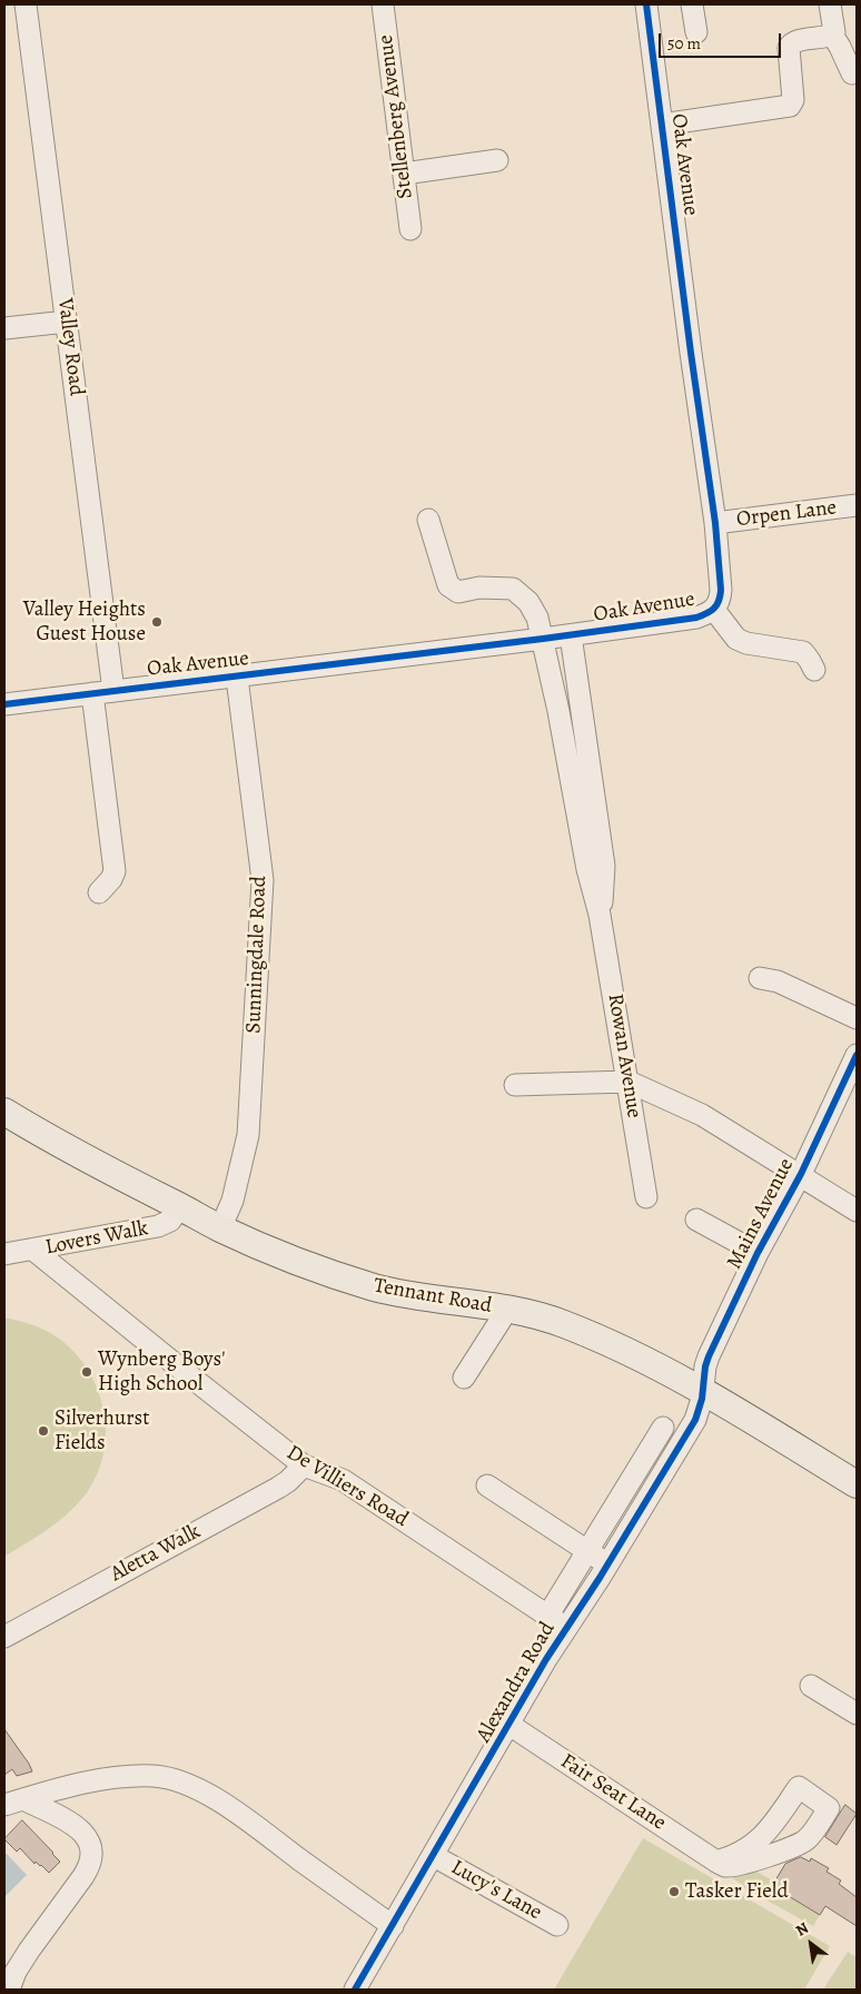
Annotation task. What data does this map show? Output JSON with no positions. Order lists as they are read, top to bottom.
{
  "streets": {
    "main road": ["Tennant Road"],
    "street": [
      "Stellenberg Avenue",
      "Oak Avenue",
      "Valley Road",
      "Orpen Lane",
      "Sunningdale Road",
      "Rowan Avenue",
      "Mains Avenue",
      "Lovers Walk",
      "De Villiers Road",
      "Aletta Walk",
      "Alexandra Road",
      "Fair Seat Lane",
      "Lucy's Lane"
    ]
  },
  "crossings": [
    ["Oak Avenue", "Valley Road"],
    ["Oak Avenue", "Orpen Lane"],
    ["Oak Avenue", "Sunningdale Road"],
    ["Oak Avenue", "Rowan Avenue"],
    ["Sunningdale Road", "Tennant Road"],
    ["Mains Avenue", "Tennant Road"],
    ["Mains Avenue", "Alexandra Road"],
    ["Lovers Walk", "Tennant Road"],
    ["Lovers Walk", "De Villiers Road"],
    ["Tennant Road", "Alexandra Road"],
    ["De Villiers Road", "Aletta Walk"],
    ["De Villiers Road", "Alexandra Road"],
    ["Alexandra Road", "Fair Seat Lane"],
    ["Alexandra Road", "Lucy's Lane"]
  ],
  "places": [
    "Valley Heights Guest House",
    "Wynberg Boys' High School",
    "Silverhurst Fields",
    "Tasker Field"
  ],
  "scale_bar": "50 m",
  "north": "top left"
}
